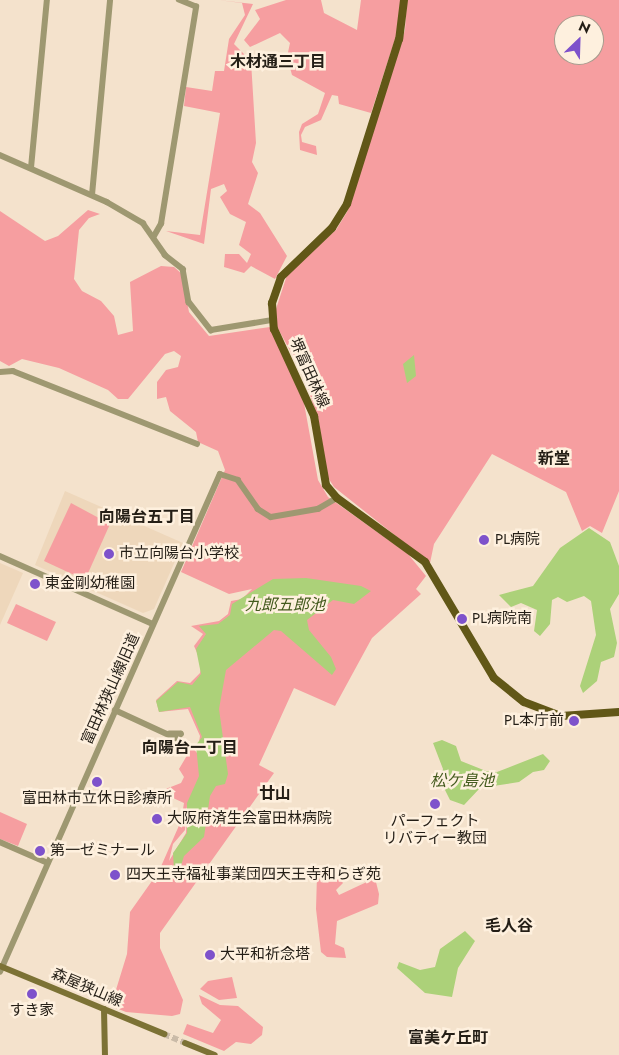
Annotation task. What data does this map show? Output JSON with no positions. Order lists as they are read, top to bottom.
{
  "streets": {
    "main road": ["堺富田林線", "森屋狭山線"],
    "street": ["富田林狭山線旧道"]
  },
  "crossings": [
    ["富田林狭山線旧道", "森屋狭山線"]
  ],
  "districts": [
    "木材通三丁目",
    "新堂",
    "向陽台五丁目",
    "向陽台一丁目",
    "廿山",
    "毛人谷",
    "富美ケ丘町"
  ],
  "water": ["九郎五郎池", "松ケ島池"],
  "places": [
    "PL病院",
    "市立向陽台小学校",
    "東金剛幼稚園",
    "PL病院南",
    "PL本庁前",
    "富田林市立休日診療所",
    "パーフェクト リバティー教団",
    "大阪府済生会富田林病院",
    "第一ゼミナール",
    "四天王寺福祉事業団四天王寺和らぎ苑",
    "大平和祈念塔",
    "すき家"
  ],
  "north": "top right"
}
